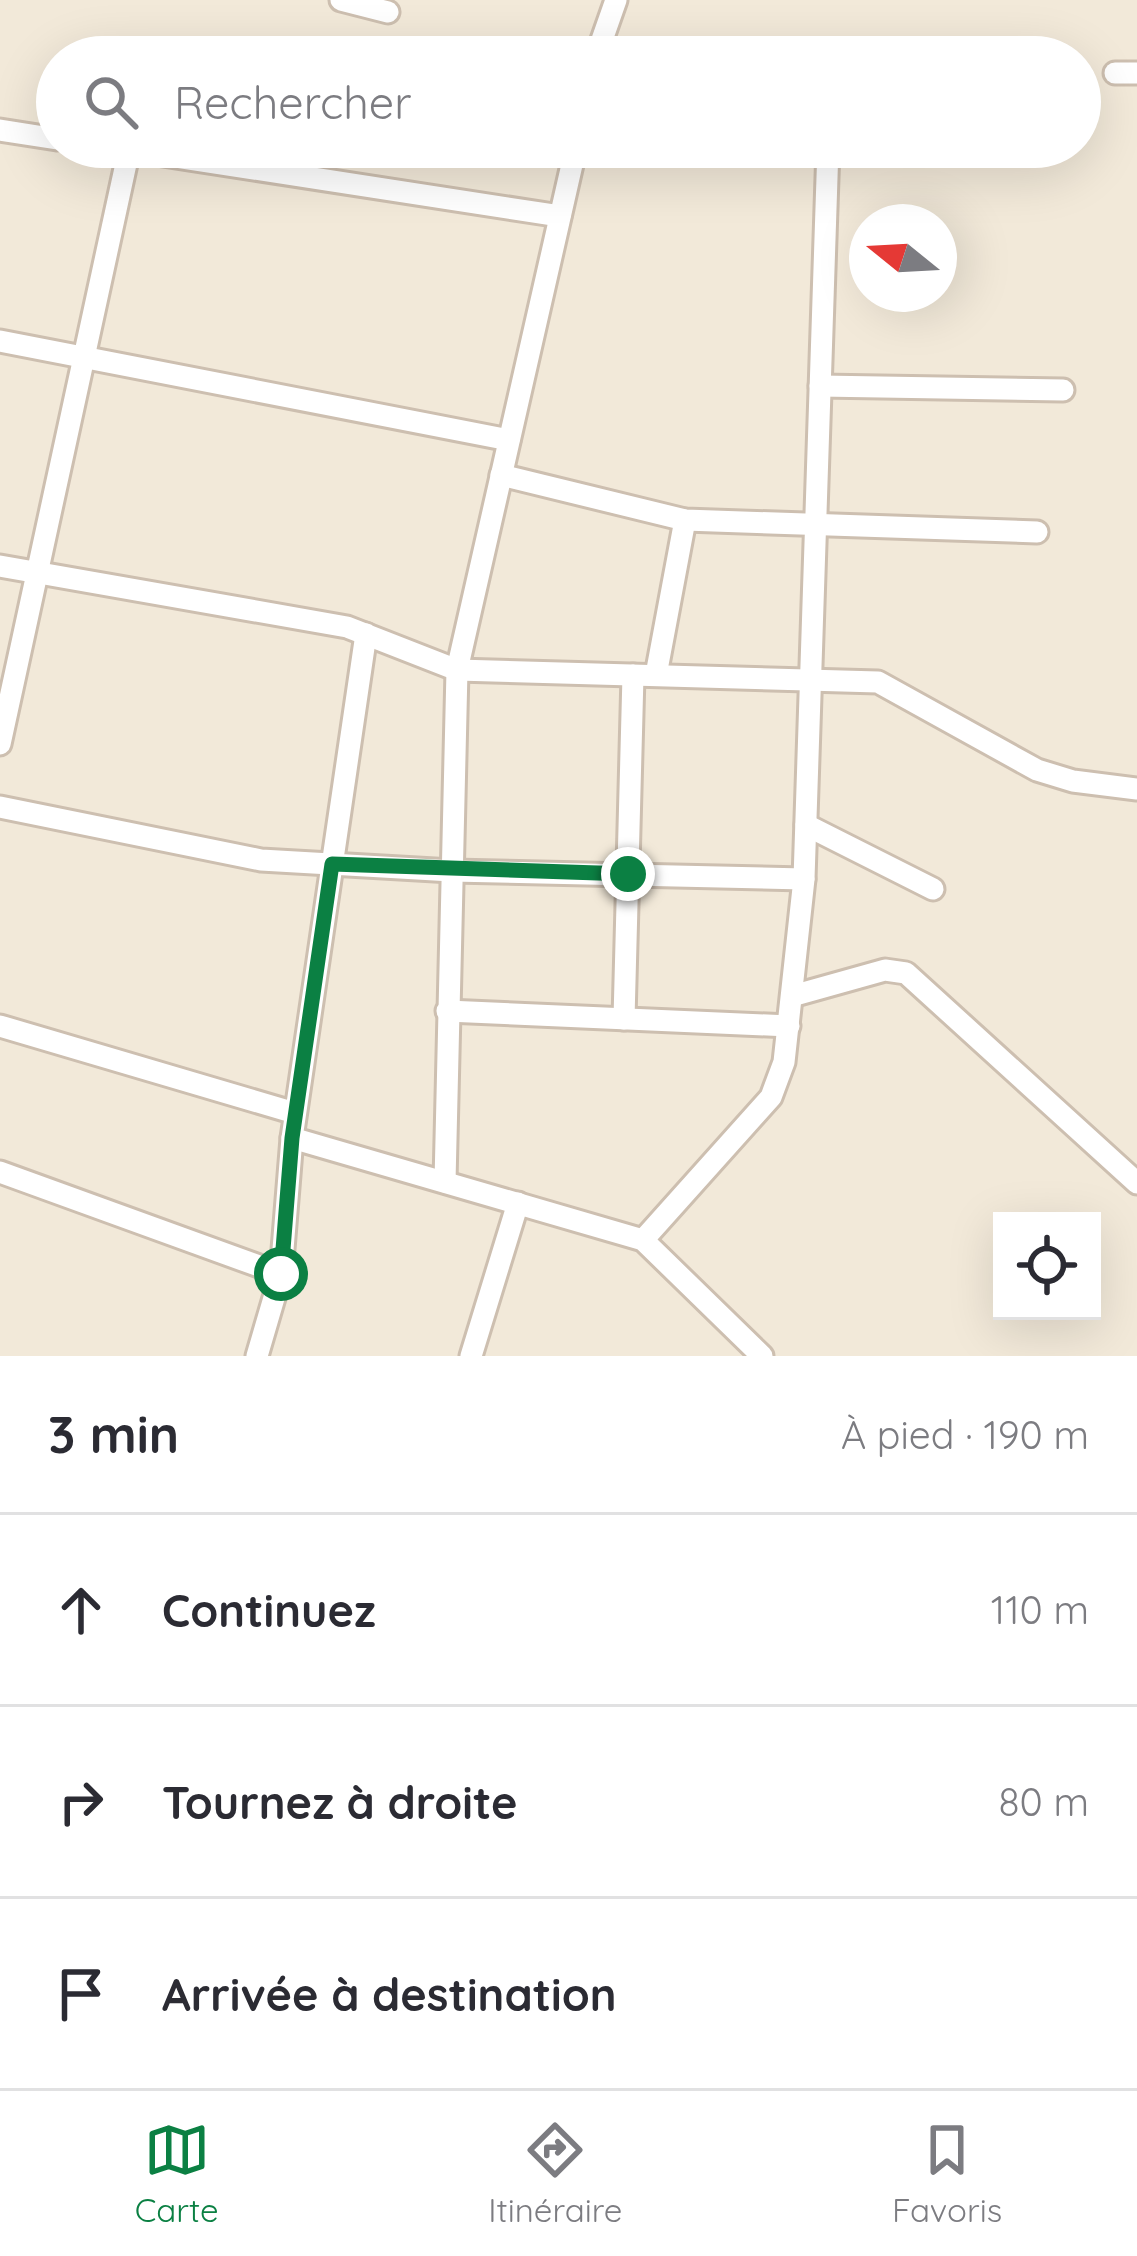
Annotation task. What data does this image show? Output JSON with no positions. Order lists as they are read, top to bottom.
{
  "north": "left",
  "page": {
    "search": "Rechercher",
    "heading": ["3 min", "À pied · 190 m"],
    "list": [
      ["Continuez", "110 m"],
      ["Tournez à droite", "80 m"],
      "Arrivée à destination"
    ],
    "nav": ["Carte", "Itinéraire", "Favoris"]
  }
}
